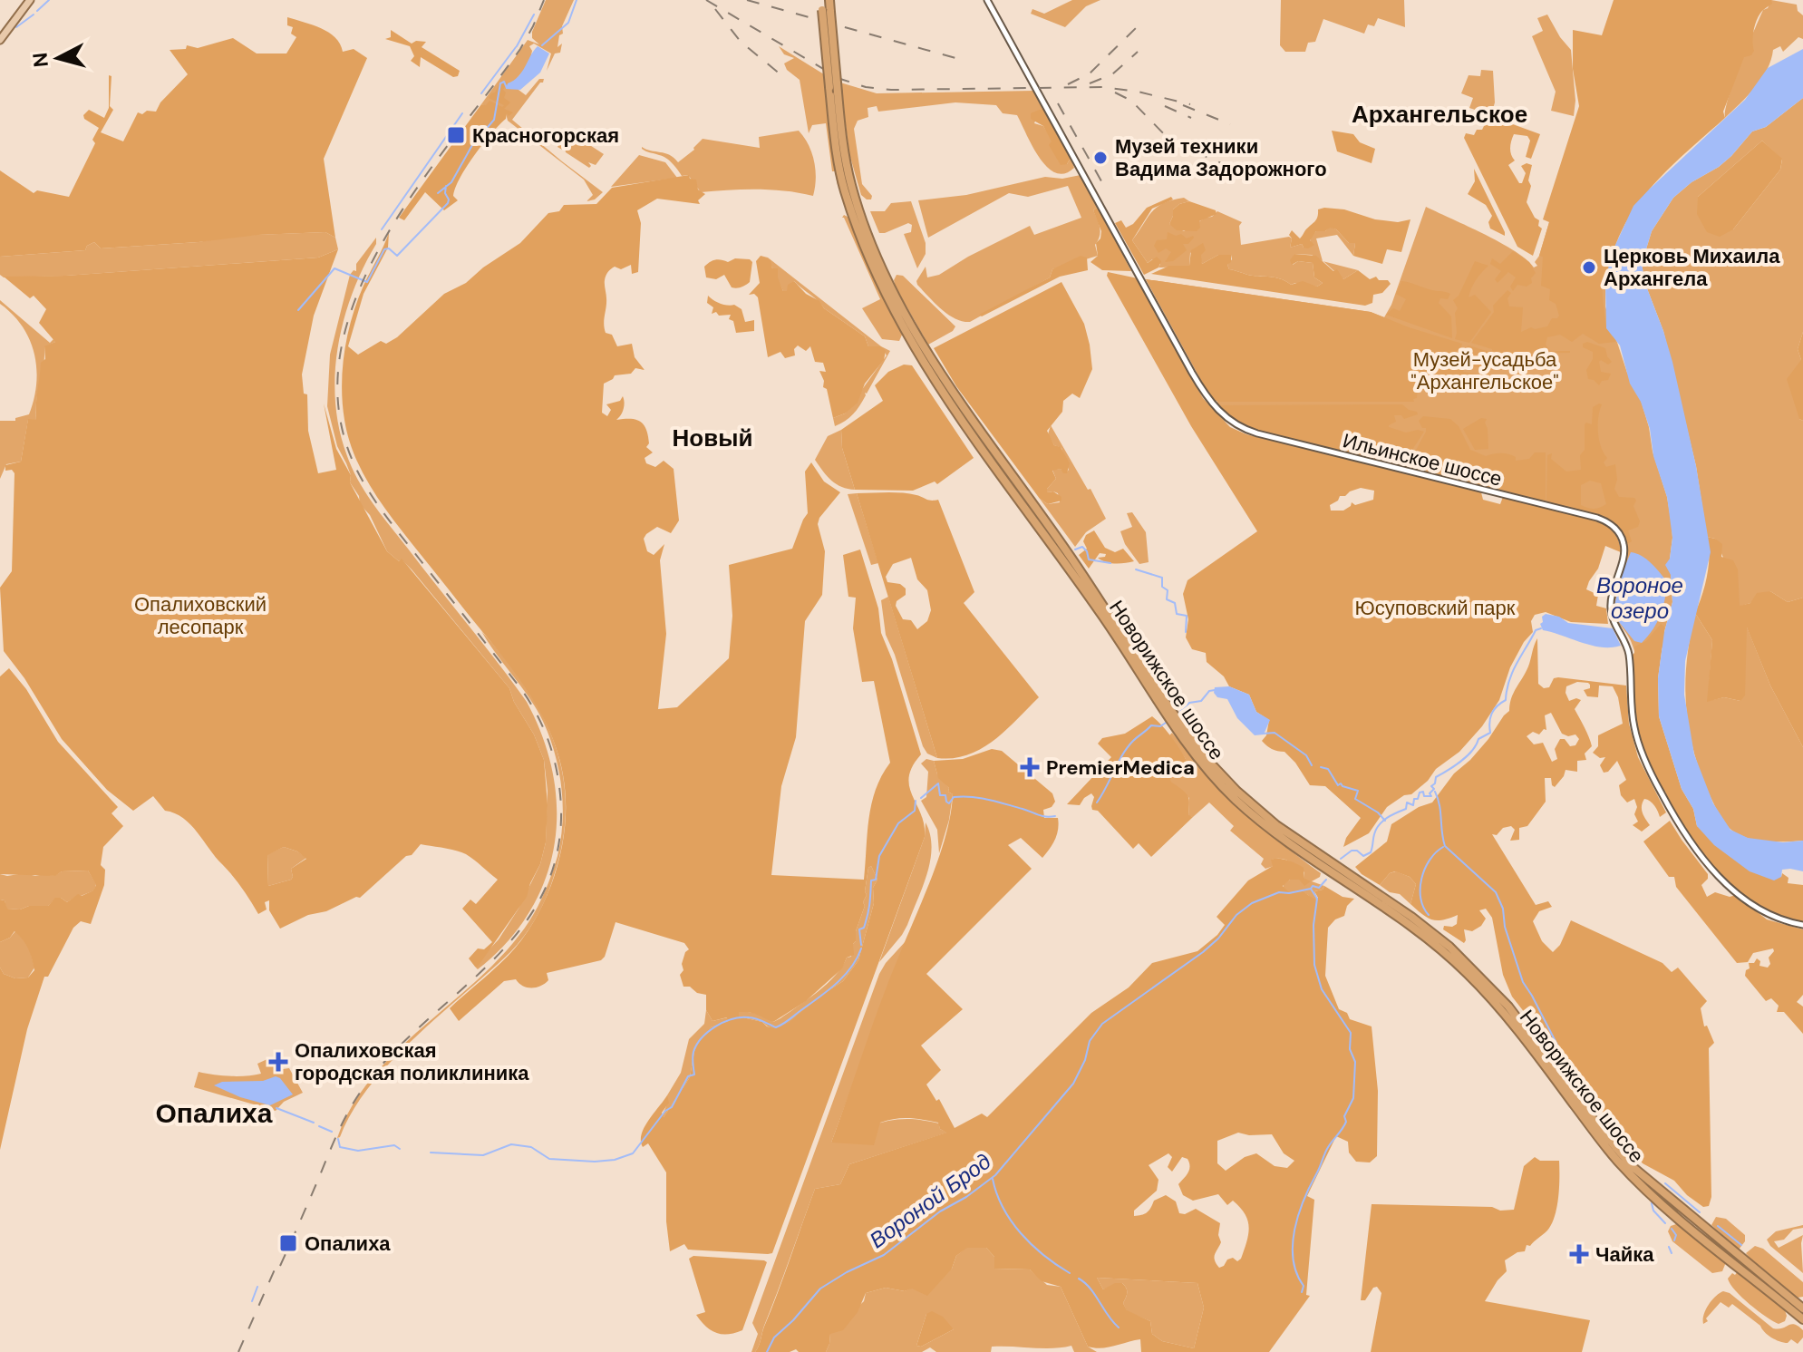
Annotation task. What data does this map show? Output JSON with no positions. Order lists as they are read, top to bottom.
{
  "streets": {
    "highway": ["Новорижское шоссе"],
    "main road": ["Ильинское шоссе"]
  },
  "districts": ["Архангельское", "Новый", "Опалиха"],
  "water": ["Вороное озеро", "Вороной Брод"],
  "parks": ["Музей-усадьба \"Архангельское\"", "Опалиховский лесопарк", "Юсуповский парк"],
  "places": {
    "transit": ["Красногорская", "Опалиха"],
    "other": ["Музей техники Вадима Задорожного", "Церковь Михаила Архангела"],
    "health": ["PremierMedica", "Опалиховская городская поликлиника", "Чайка"]
  },
  "north": "left"
}
